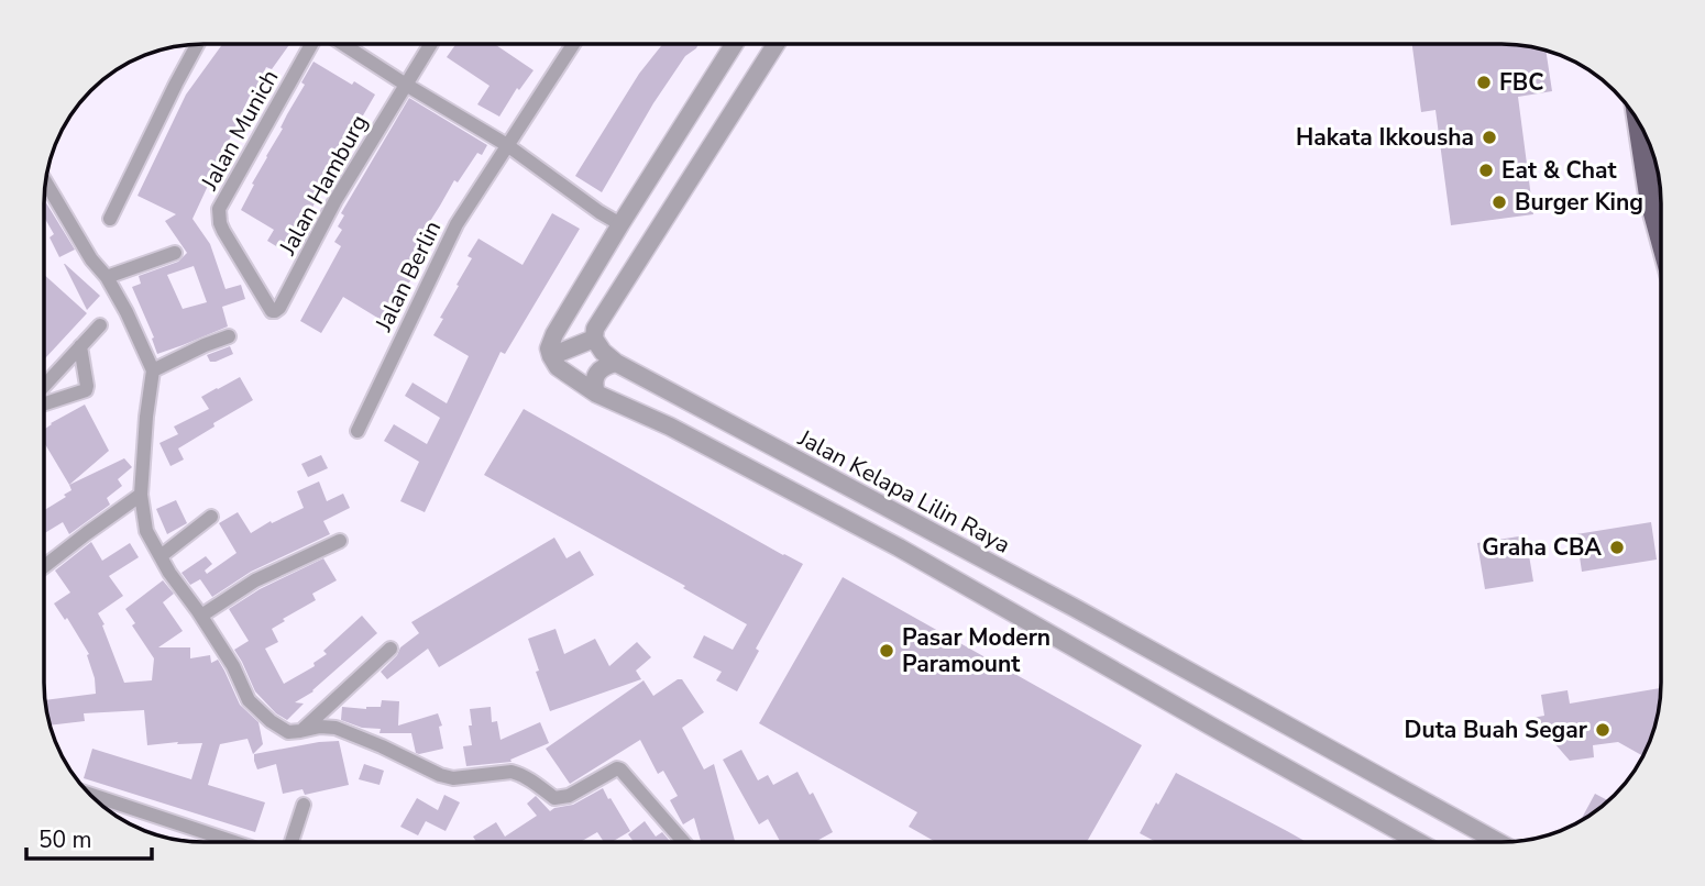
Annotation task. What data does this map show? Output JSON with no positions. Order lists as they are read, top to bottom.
{
  "streets": {
    "street": [
      "Jalan Munich",
      "Jalan Hamburg",
      "Jalan Berlin",
      "Jalan Kelapa Lilin Raya"
    ]
  },
  "crossings": [
    ["Jalan Munich", "Jalan Hamburg"]
  ],
  "places": [
    "FBC",
    "Hakata Ikkousha",
    "Eat & Chat",
    "Burger King",
    "Graha CBA",
    "Pasar Modern Paramount",
    "Duta Buah Segar"
  ],
  "scale_bar": "50 m"
}
